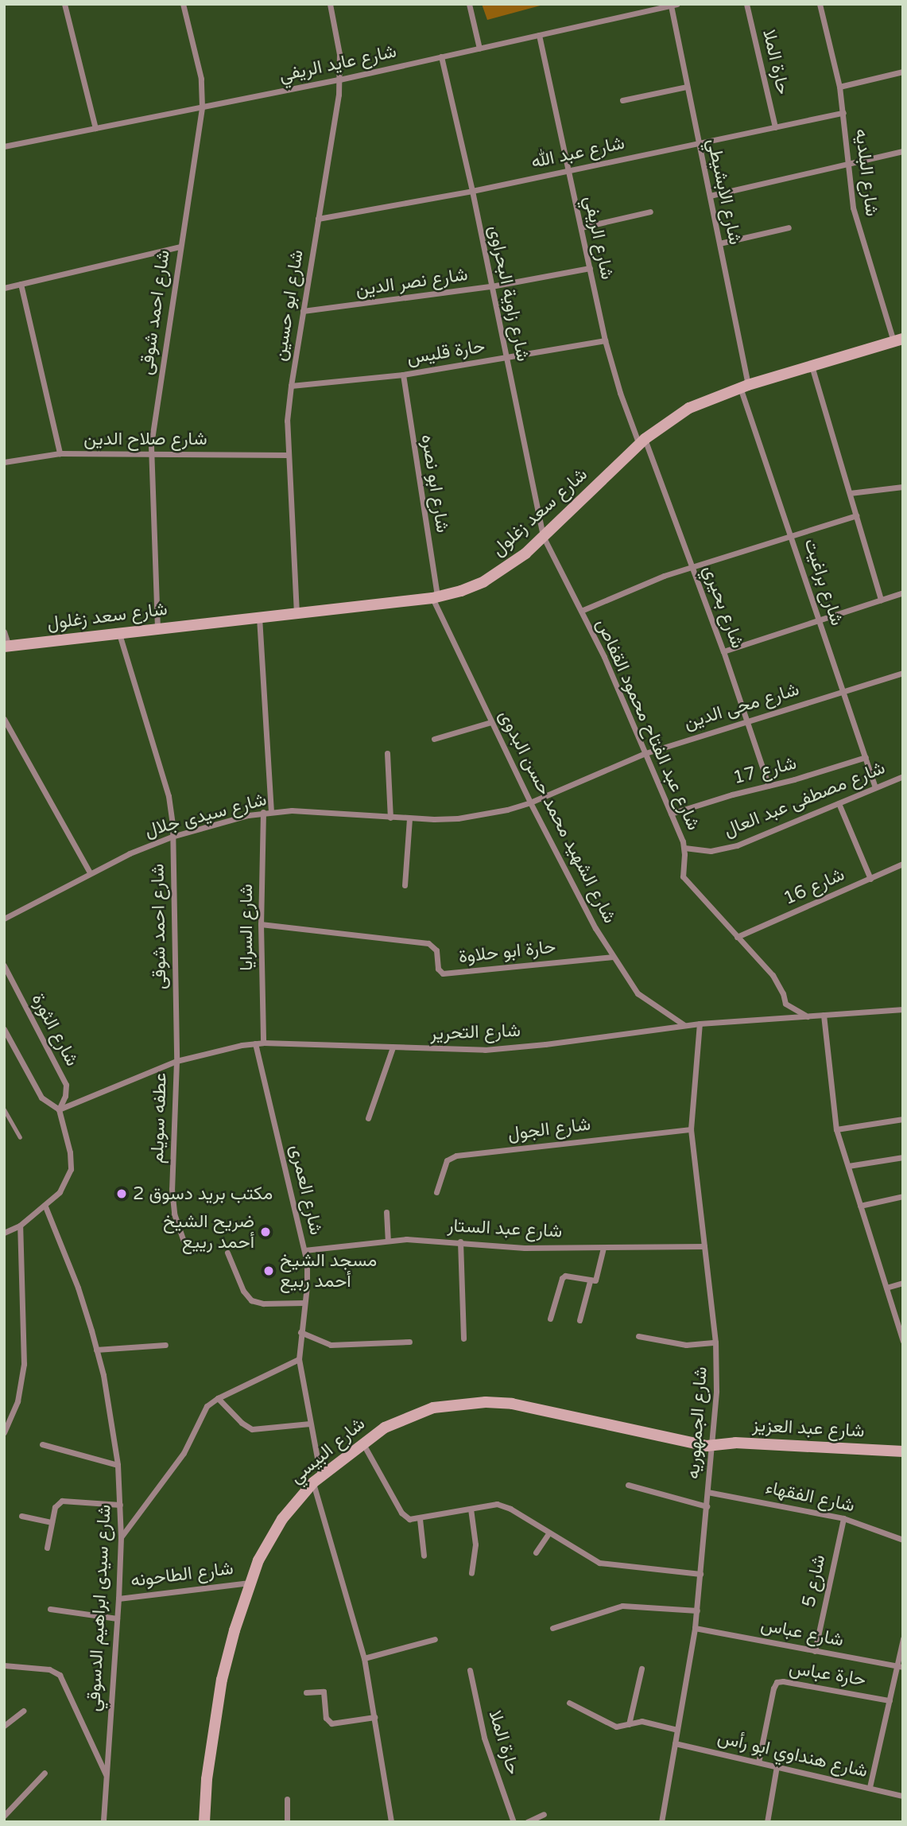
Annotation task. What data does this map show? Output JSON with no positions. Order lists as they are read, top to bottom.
{
  "streets": {
    "street": [
      "حارة الملا",
      "شارع عايد الريفي",
      "شارع عبد الله",
      "شارع البلديه",
      "شارع الابشيطي",
      "شارع الريفي",
      "شارع نصر الدين",
      "شارع زاوية البحراوى",
      "شارع ابو حسين",
      "شارع احمد شوقى",
      "حارة قليس",
      "شارع صلاح الدين",
      "شارع ابو نصره",
      "شارع سعد زغلول",
      "شارع براغيت",
      "شارع بحيري",
      "شارع محى الدين",
      "شارع عبد الفتاح محمود القفاص",
      "شارع 17",
      "شارع مصطفى عبد العال",
      "شارع سيدى جلال",
      "شارع الشهيد محمد حسن البدوى",
      "شارع 16",
      "شارع السرايا",
      "حارة ابو حلاوة",
      "شارع الثورة",
      "شارع التحرير",
      "عطفه سويلم",
      "شارع الجول",
      "شارع العمرى",
      "شارع عبد الستار",
      "شارع الجمهوريه",
      "شارع عبد العزيز",
      "شارع البيسي",
      "شارع الفقهاء",
      "شارع الطاحونه",
      "شارع 5",
      "شارع سيدى ابراهيم الدسوقي",
      "شارع عباس",
      "حارة عباس",
      "شارع هنداوي ابو رأس"
    ]
  },
  "crossings": [
    ["حارة الملا", "شارع عبد الله"],
    ["شارع عايد الريفي", "شارع الابشيطي"],
    ["شارع عايد الريفي", "شارع الريفي"],
    ["شارع عايد الريفي", "شارع زاوية البحراوى"],
    ["شارع عايد الريفي", "شارع ابو حسين"],
    ["شارع عايد الريفي", "شارع احمد شوقى"],
    ["شارع عبد الله", "شارع البلديه"],
    ["شارع عبد الله", "شارع الابشيطي"],
    ["شارع عبد الله", "شارع الريفي"],
    ["شارع عبد الله", "شارع زاوية البحراوى"],
    ["شارع عبد الله", "شارع ابو حسين"],
    ["شارع البلديه", "شارع سعد زغلول"],
    ["شارع الابشيطي", "شارع سعد زغلول"],
    ["شارع الابشيطي", "شارع براغيت"],
    ["شارع الريفي", "شارع نصر الدين"],
    ["شارع الريفي", "حارة قليس"],
    ["شارع الريفي", "شارع سعد زغلول"],
    ["شارع الريفي", "شارع بحيري"],
    ["شارع نصر الدين", "شارع زاوية البحراوى"],
    ["شارع نصر الدين", "شارع ابو حسين"],
    ["شارع زاوية البحراوى", "حارة قليس"],
    ["شارع زاوية البحراوى", "شارع سعد زغلول"],
    ["شارع زاوية البحراوى", "شارع عبد الفتاح محمود القفاص"],
    ["شارع ابو حسين", "حارة قليس"],
    ["شارع ابو حسين", "شارع صلاح الدين"],
    ["شارع ابو حسين", "شارع سعد زغلول"],
    ["شارع احمد شوقى", "شارع صلاح الدين"],
    ["شارع احمد شوقى", "شارع سعد زغلول"],
    ["شارع احمد شوقى", "شارع سيدى جلال"],
    ["شارع احمد شوقى", "شارع التحرير"],
    ["شارع احمد شوقى", "عطفه سويلم"],
    ["حارة قليس", "شارع ابو نصره"],
    ["شارع ابو نصره", "شارع سعد زغلول"],
    ["شارع ابو نصره", "شارع الشهيد محمد حسن البدوى"],
    ["شارع سعد زغلول", "شارع براغيت"],
    ["شارع سعد زغلول", "شارع بحيري"],
    ["شارع سعد زغلول", "شارع عبد الفتاح محمود القفاص"],
    ["شارع سعد زغلول", "شارع الشهيد محمد حسن البدوى"],
    ["شارع براغيت", "شارع محى الدين"],
    ["شارع براغيت", "شارع 17"],
    ["شارع براغيت", "شارع مصطفى عبد العال"],
    ["شارع بحيري", "شارع محى الدين"],
    ["شارع بحيري", "شارع 17"],
    ["شارع محى الدين", "شارع عبد الفتاح محمود القفاص"],
    ["شارع محى الدين", "شارع سيدى جلال"],
    ["شارع محى الدين", "شارع الشهيد محمد حسن البدوى"],
    ["شارع عبد الفتاح محمود القفاص", "شارع 17"],
    ["شارع عبد الفتاح محمود القفاص", "شارع مصطفى عبد العال"],
    ["شارع عبد الفتاح محمود القفاص", "شارع 16"],
    ["شارع عبد الفتاح محمود القفاص", "شارع التحرير"],
    ["شارع سيدى جلال", "شارع الشهيد محمد حسن البدوى"],
    ["شارع سيدى جلال", "شارع السرايا"],
    ["شارع الشهيد محمد حسن البدوى", "حارة ابو حلاوة"],
    ["شارع الشهيد محمد حسن البدوى", "شارع التحرير"],
    ["شارع السرايا", "حارة ابو حلاوة"],
    ["شارع السرايا", "شارع التحرير"],
    ["شارع الثورة", "شارع التحرير"],
    ["شارع الثورة", "شارع سيدى ابراهيم الدسوقي"],
    ["شارع التحرير", "عطفه سويلم"],
    ["شارع التحرير", "شارع العمرى"],
    ["شارع التحرير", "شارع الجمهوريه"],
    ["شارع الجول", "شارع الجمهوريه"],
    ["شارع العمرى", "شارع عبد الستار"],
    ["شارع العمرى", "شارع البيسي"],
    ["شارع عبد الستار", "شارع الجمهوريه"],
    ["شارع الجمهوريه", "شارع عبد العزيز"],
    ["شارع الجمهوريه", "شارع البيسي"],
    ["شارع الجمهوريه", "شارع الفقهاء"],
    ["شارع الجمهوريه", "شارع عباس"],
    ["شارع الجمهوريه", "شارع هنداوي ابو رأس"],
    ["شارع عبد العزيز", "شارع البيسي"],
    ["شارع البيسي", "شارع الطاحونه"],
    ["شارع الفقهاء", "شارع 5"],
    ["شارع الطاحونه", "شارع سيدى ابراهيم الدسوقي"],
    ["شارع 5", "شارع عباس"],
    ["حارة عباس", "شارع هنداوي ابو رأس"]
  ],
  "places": ["مكتب بريد دسوق 2", "ضريح الشيخ أحمد رييع", "مسجد الشيخ أحمد ربيع"]
}
